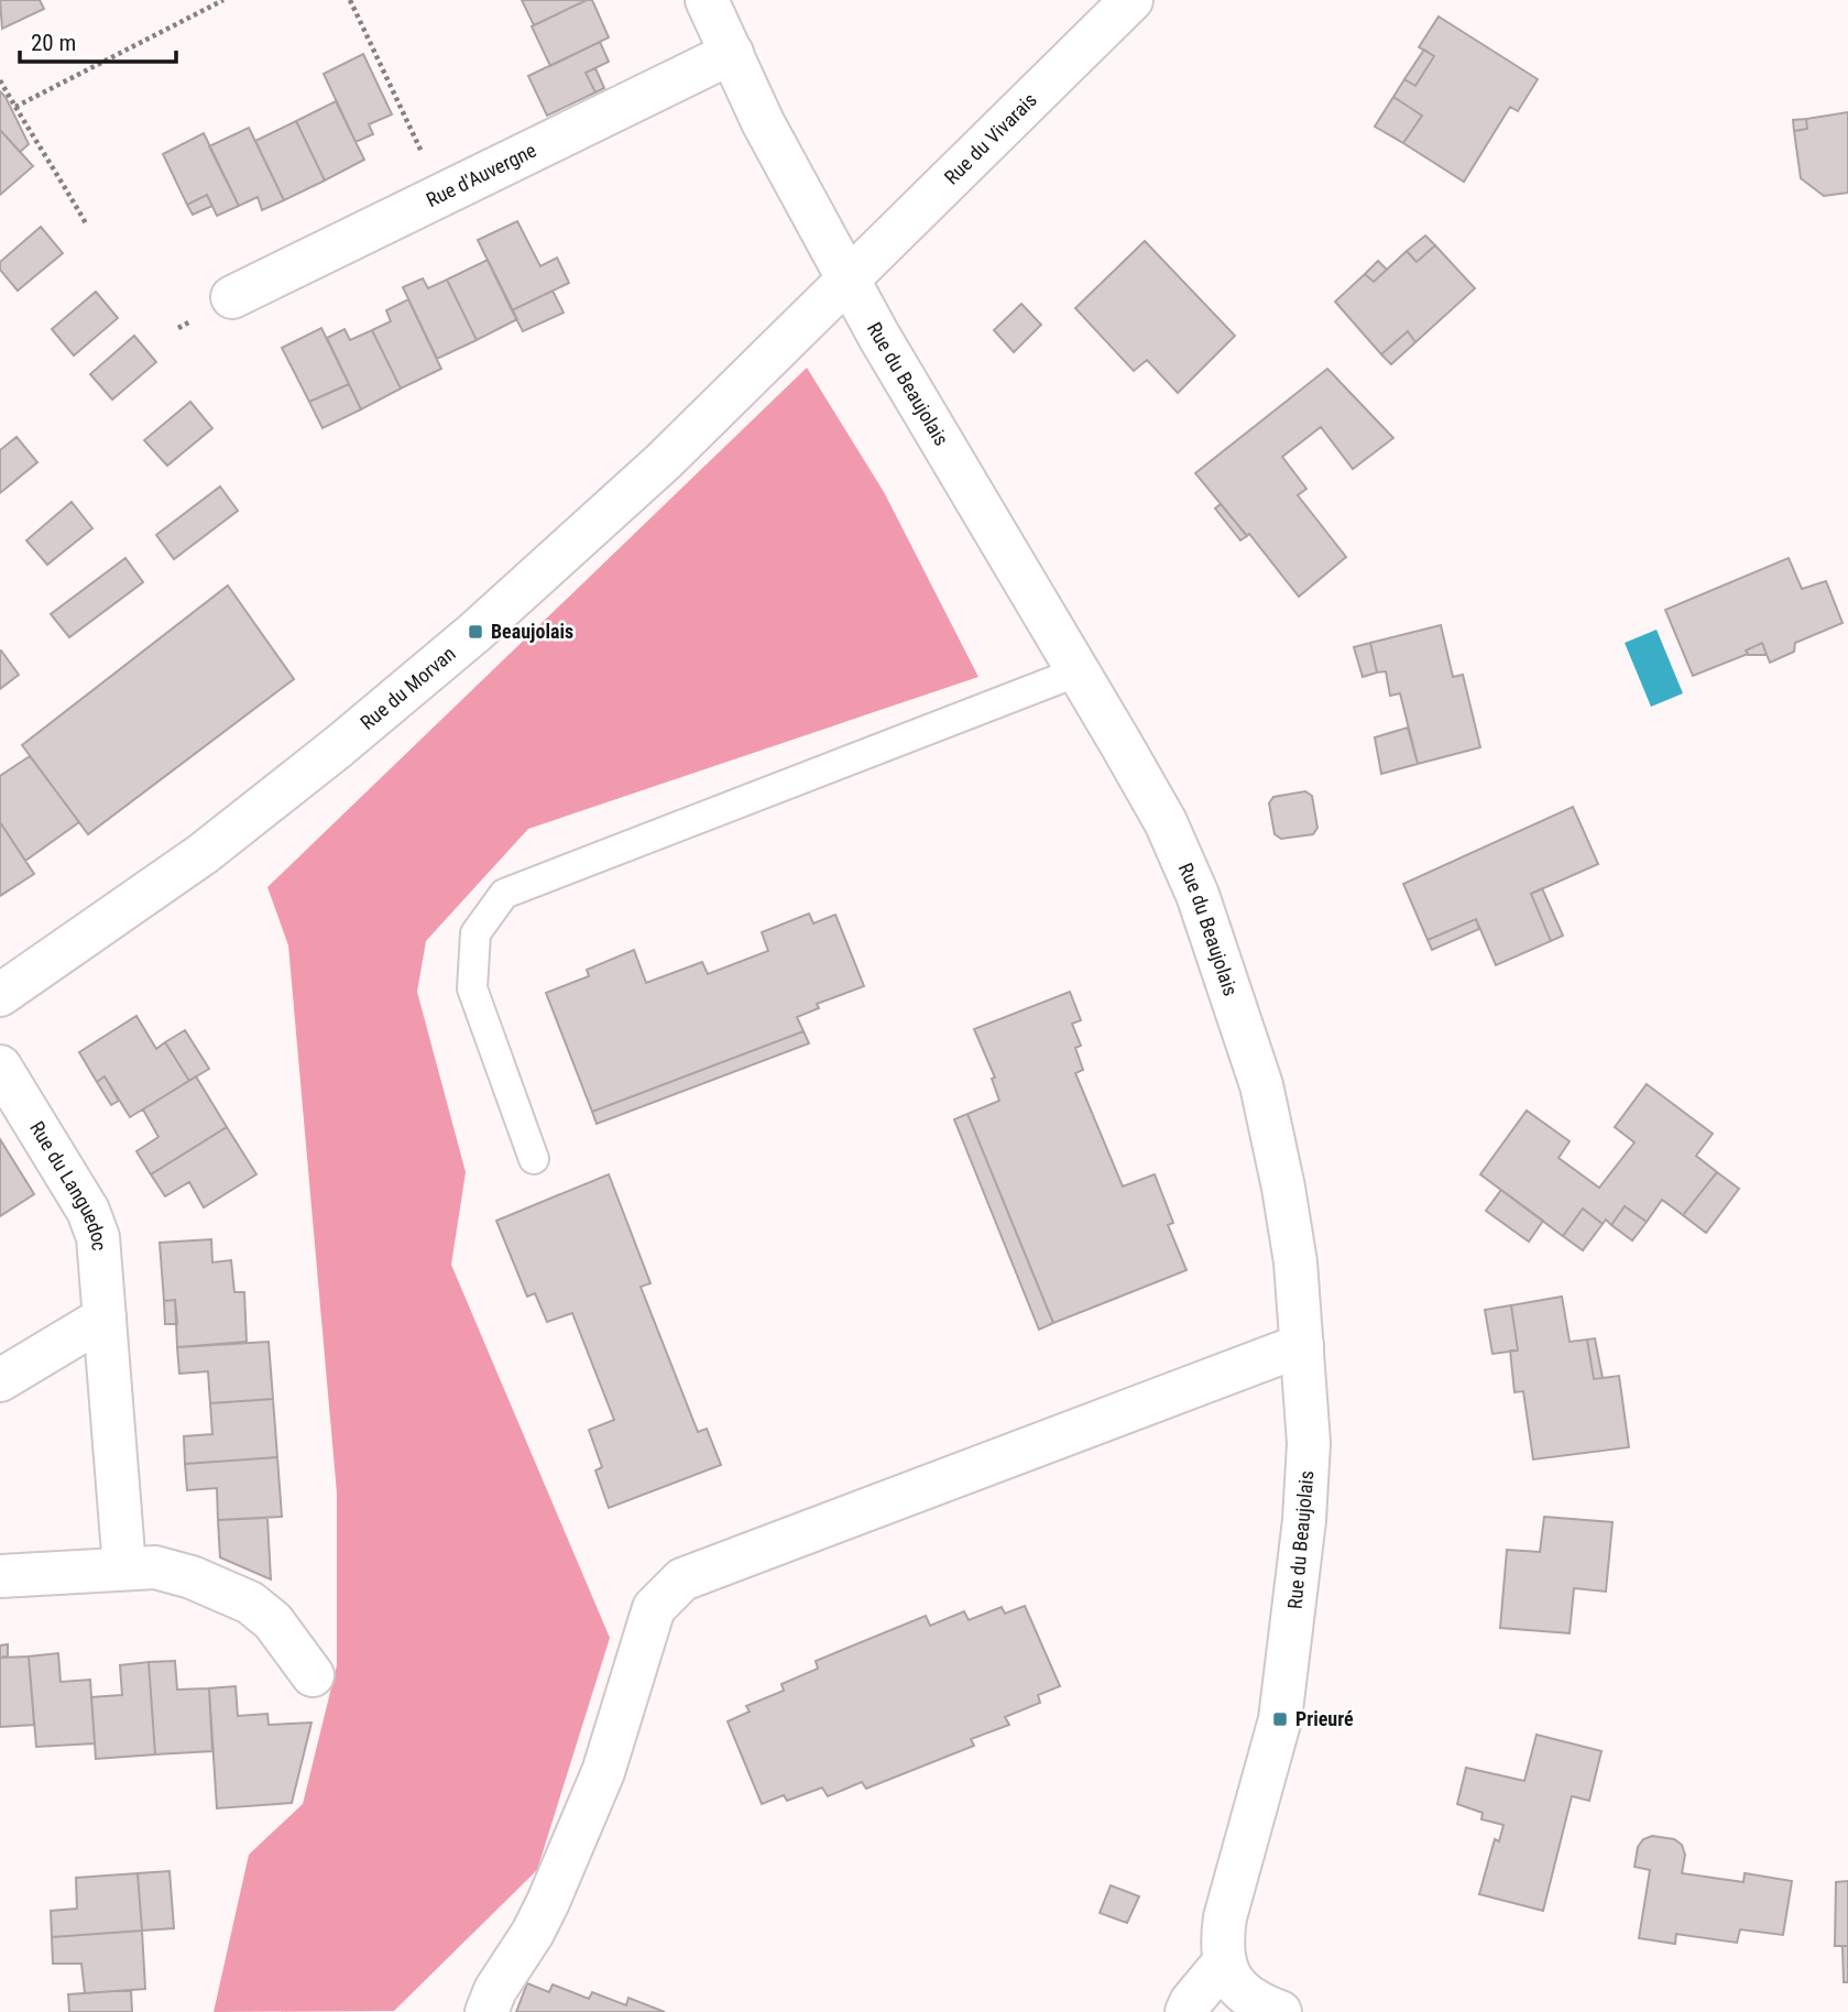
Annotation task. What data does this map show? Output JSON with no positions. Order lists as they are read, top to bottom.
{
  "streets": {
    "street": [
      "Rue du Vivarais",
      "Rue d'Auvergne",
      "Rue du Beaujolais",
      "Rue du Morvan",
      "Rue du Languedoc"
    ]
  },
  "crossings": [
    ["Rue du Vivarais", "Rue du Beaujolais"],
    ["Rue du Vivarais", "Rue du Morvan"],
    ["Rue d'Auvergne", "Rue du Beaujolais"],
    ["Rue du Beaujolais", "Rue du Morvan"]
  ],
  "places": {
    "transit": ["Beaujolais", "Prieuré"]
  },
  "scale_bar": "20 m"
}
